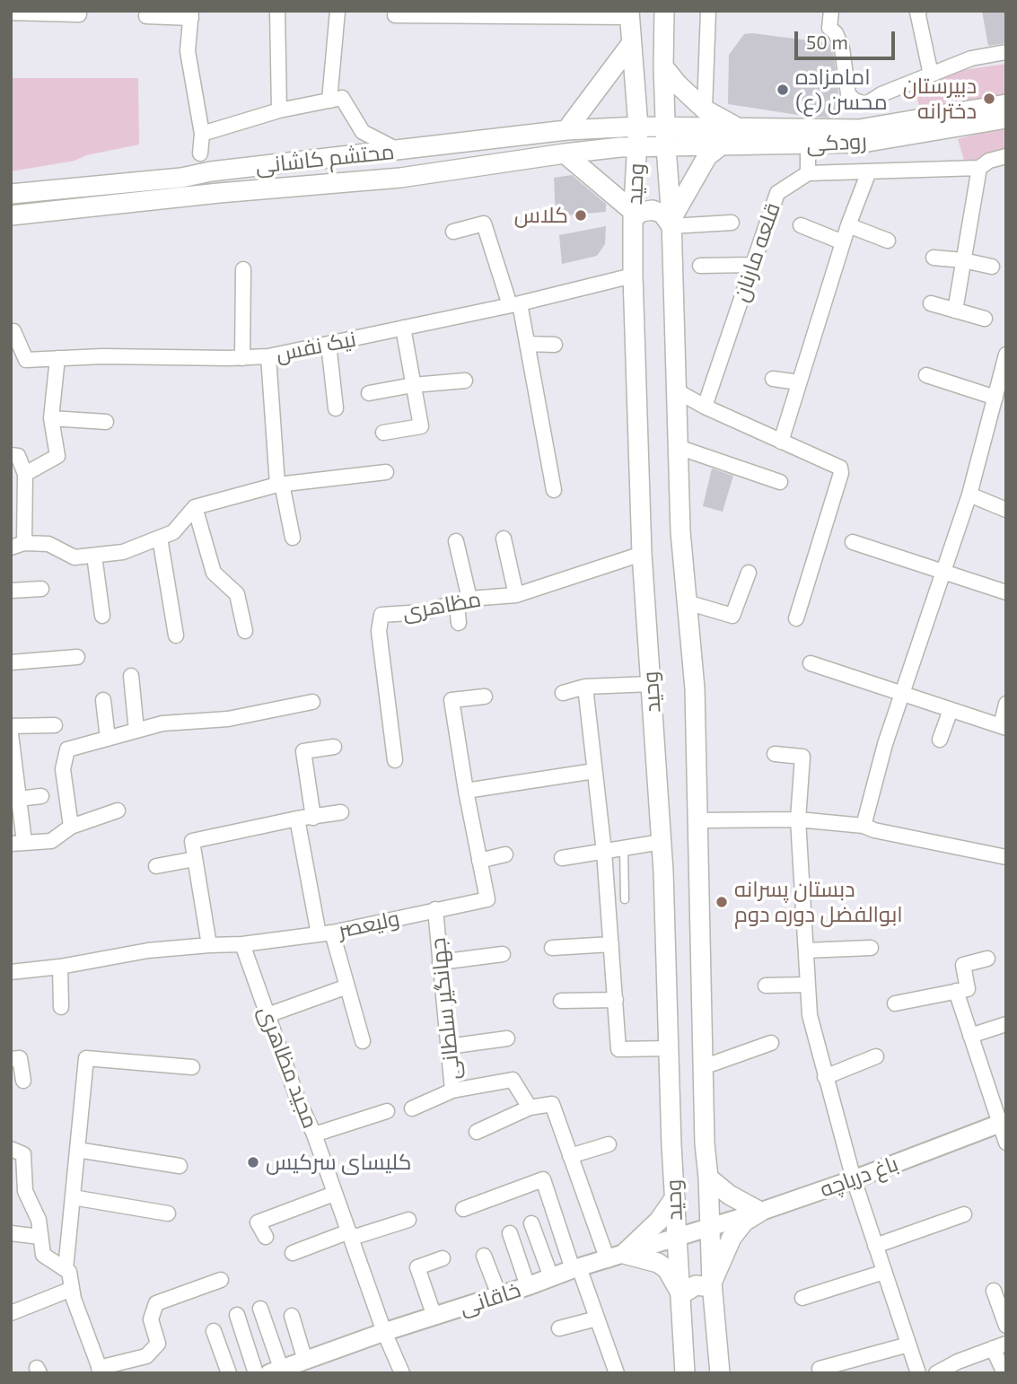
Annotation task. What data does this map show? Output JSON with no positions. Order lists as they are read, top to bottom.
{
  "streets": {
    "main road": ["رودکی", "محتشم کاشانی", "وحید"],
    "street": [
      "قلعه مارنان",
      "نیک نفس",
      "مظاهری",
      "ولیعصر",
      "جهانگیر سلطانی",
      "مجید مظاهری",
      "باغ دریاچه",
      "خاقانی"
    ]
  },
  "crossings": [
    ["رودکی", "محتشم کاشانی"],
    ["رودکی", "وحید"],
    ["محتشم کاشانی", "وحید"],
    ["وحید", "نیک نفس"],
    ["وحید", "مظاهری"],
    ["وحید", "باغ دریاچه"],
    ["وحید", "خاقانی"],
    ["ولیعصر", "جهانگیر سلطانی"],
    ["ولیعصر", "مجید مظاهری"],
    ["مجید مظاهری", "خاقانی"],
    ["باغ دریاچه", "خاقانی"]
  ],
  "places": [
    "امامزاده محسن (ع)",
    "دبیرستان دخترانه",
    "کلاس",
    "دبستان پسرانه ابوالفضل دوره دوم",
    "کلیسای سرکیس"
  ],
  "scale_bar": "50 m"
}
